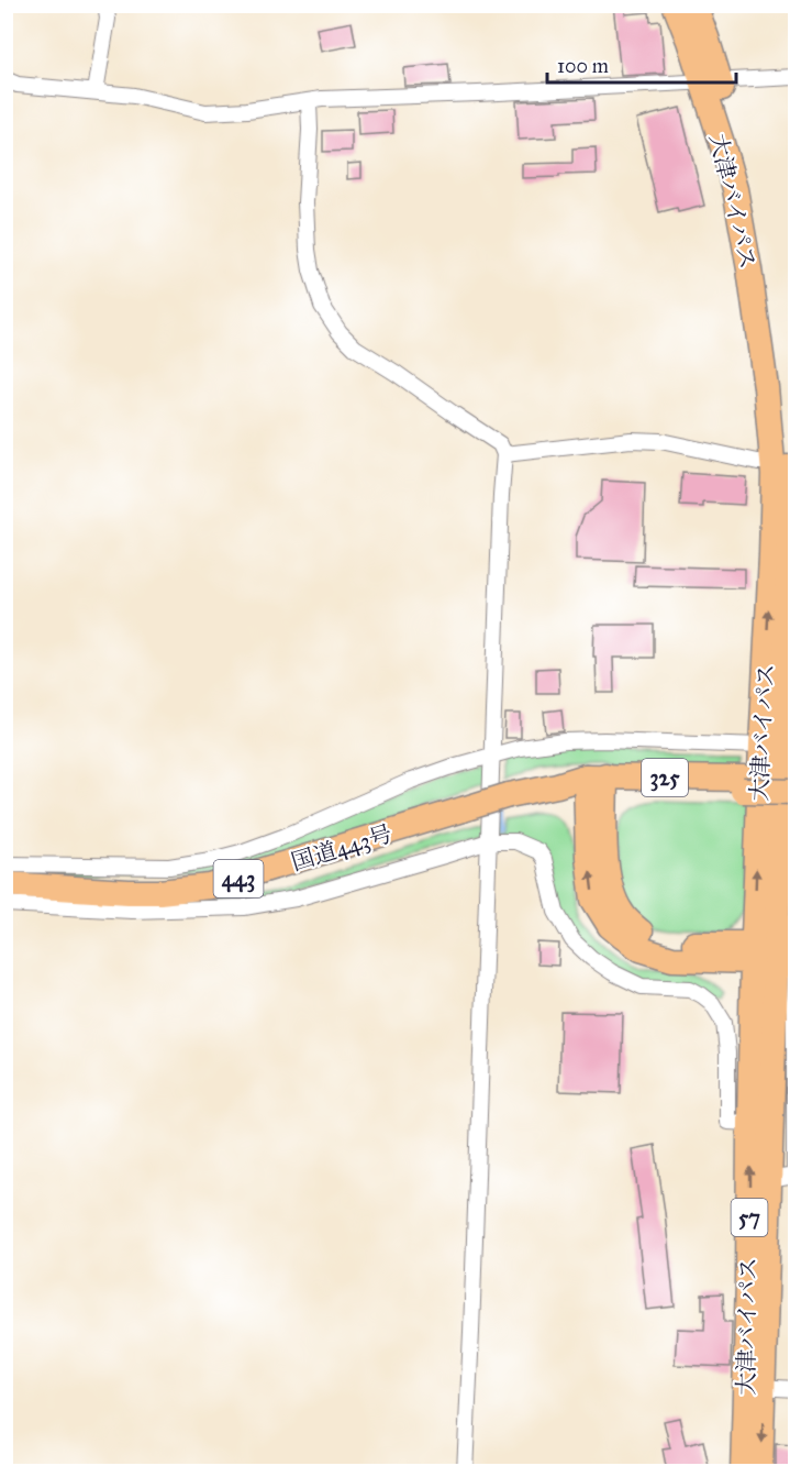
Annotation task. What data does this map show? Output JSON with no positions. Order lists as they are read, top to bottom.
{
  "streets": {
    "highway": [
      "大津バイパス",
      "325",
      "国道443号",
      "443",
      "57"
    ]
  },
  "crossings": [
    ["325", "国道443号"]
  ],
  "scale_bar": "100 m"
}
